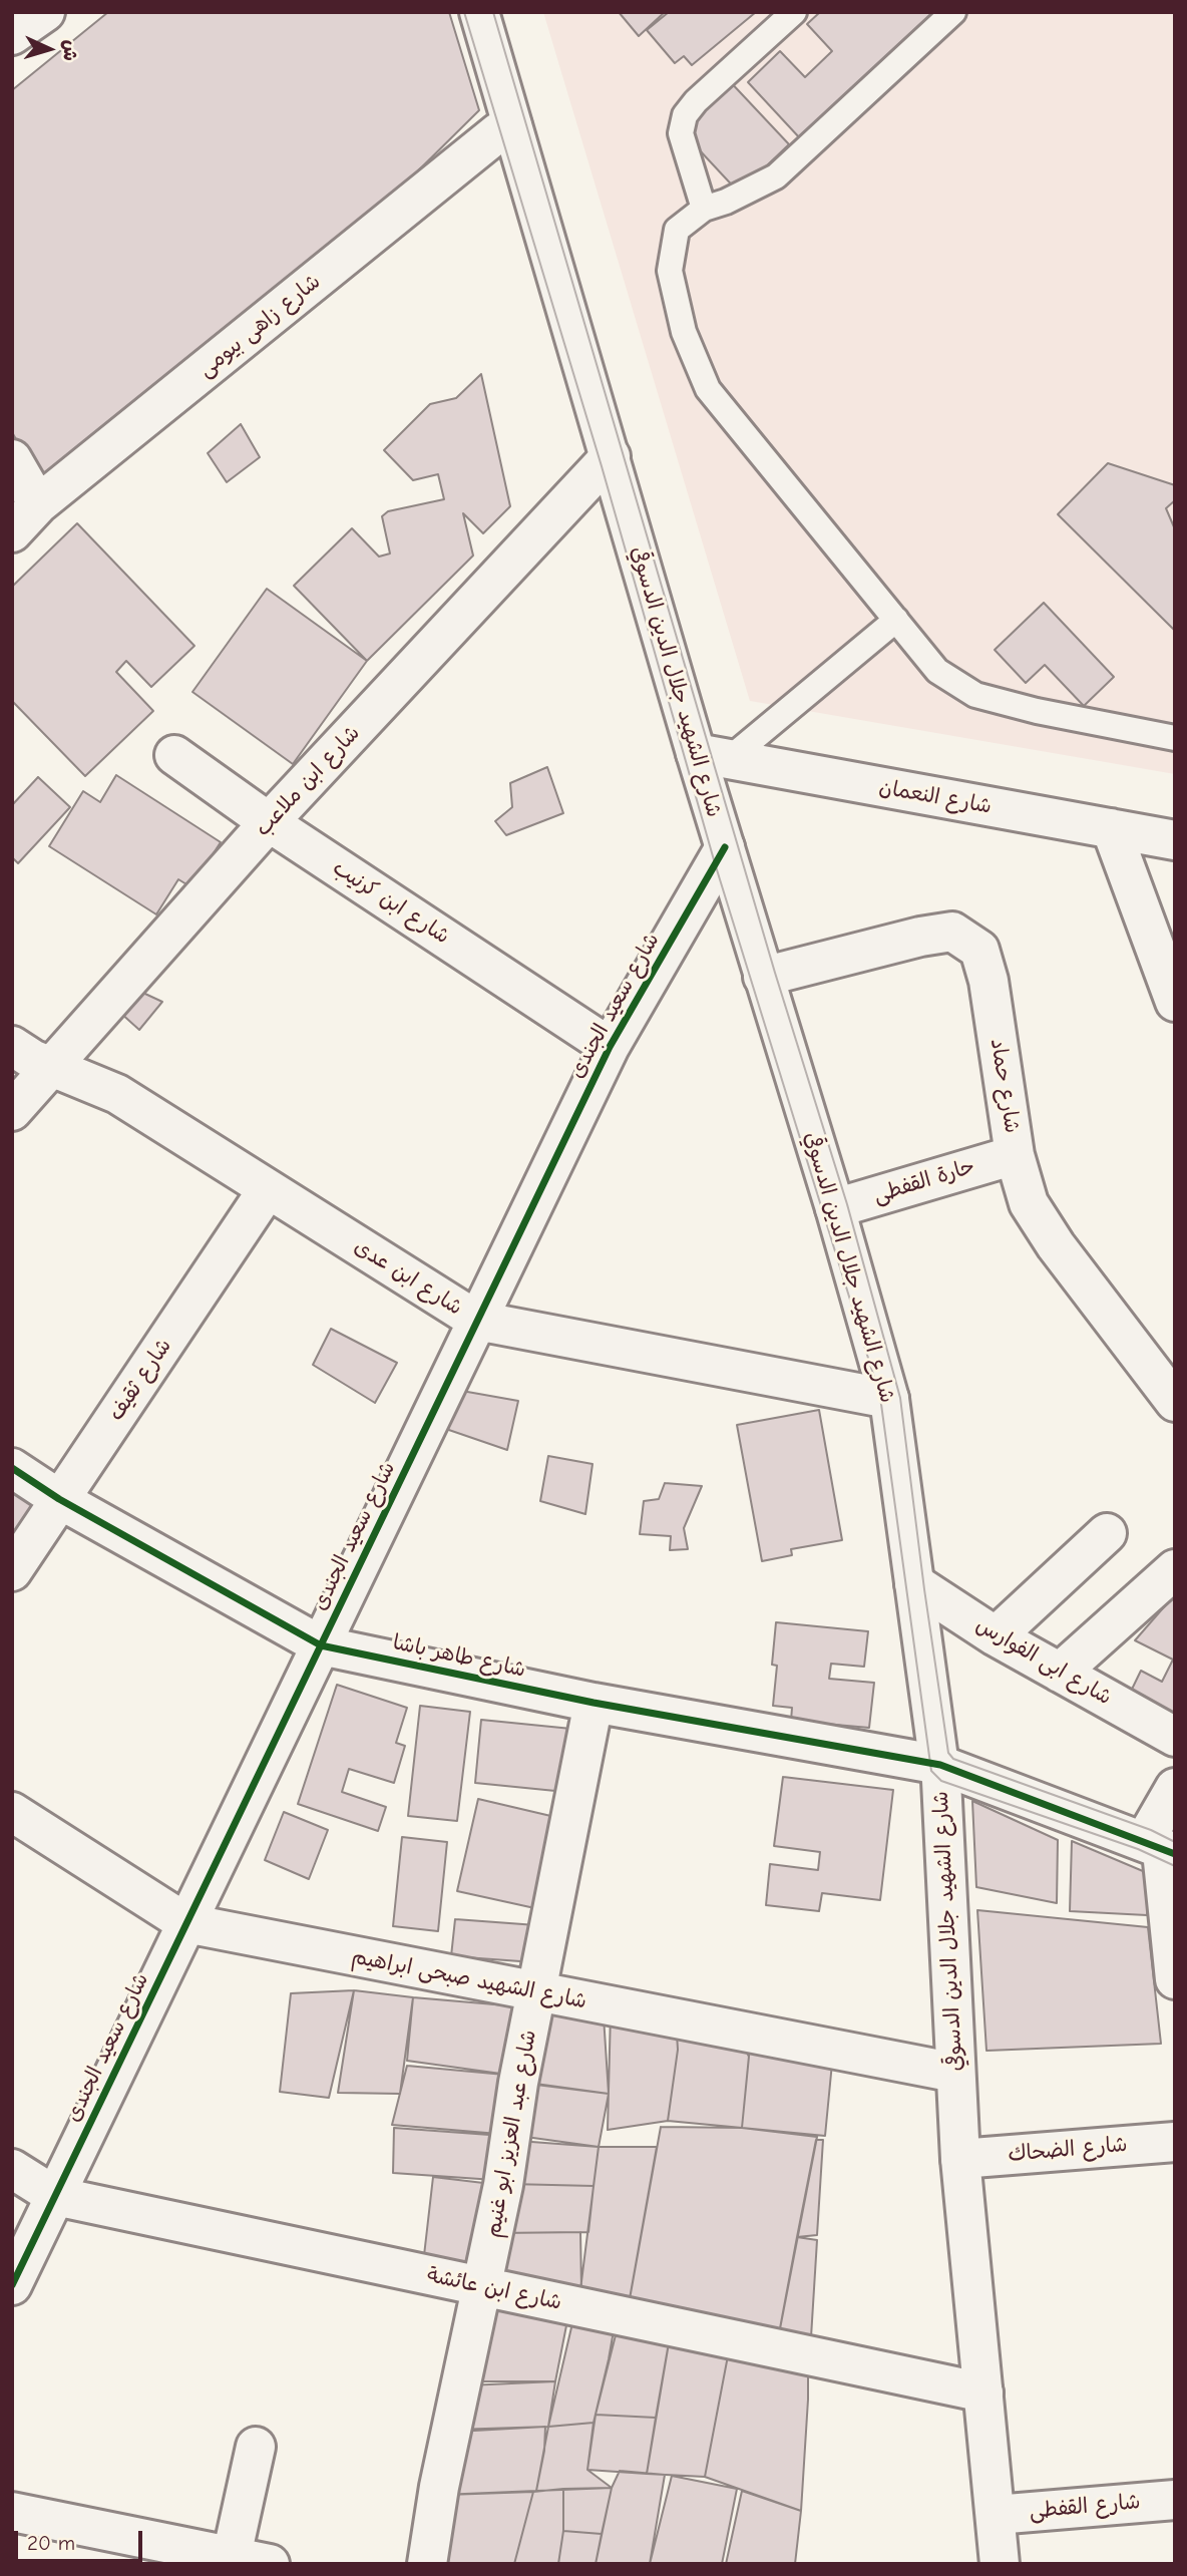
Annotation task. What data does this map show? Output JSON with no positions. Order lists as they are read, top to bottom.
{
  "streets": {
    "street": [
      "شارع زاهى بيومى",
      "شارع الشهيد جلال الدين الدسوقي",
      "شارع ابن ملاعب",
      "شارع النعمان",
      "شارع ابن كرنيب",
      "شارع سعيد الجندى",
      "شارع حماد",
      "حارة القفطى",
      "شارع ابن عدى",
      "شارع ثقيف",
      "شارع طاهر باشا",
      "شارع ابى الفوارس",
      "شارع الشهيد صبحى ابراهيم",
      "شارع عبد العزيز ابو غنيم",
      "شارع الضحاك",
      "شارع ابن عائشة",
      "شارع القفطى"
    ]
  },
  "crossings": [
    ["شارع زاهى بيومى", "شارع الشهيد جلال الدين الدسوقي"],
    ["شارع الشهيد جلال الدين الدسوقي", "شارع ابن ملاعب"],
    ["شارع الشهيد جلال الدين الدسوقي", "شارع النعمان"],
    ["شارع الشهيد جلال الدين الدسوقي", "شارع سعيد الجندى"],
    ["شارع الشهيد جلال الدين الدسوقي", "شارع حماد"],
    ["شارع الشهيد جلال الدين الدسوقي", "حارة القفطى"],
    ["شارع الشهيد جلال الدين الدسوقي", "شارع ابن عدى"],
    ["شارع الشهيد جلال الدين الدسوقي", "شارع طاهر باشا"],
    ["شارع الشهيد جلال الدين الدسوقي", "شارع ابى الفوارس"],
    ["شارع الشهيد جلال الدين الدسوقي", "شارع الشهيد صبحى ابراهيم"],
    ["شارع الشهيد جلال الدين الدسوقي", "شارع الضحاك"],
    ["شارع الشهيد جلال الدين الدسوقي", "شارع ابن عائشة"],
    ["شارع الشهيد جلال الدين الدسوقي", "شارع القفطى"],
    ["شارع ابن ملاعب", "شارع ابن كرنيب"],
    ["شارع ابن ملاعب", "شارع ابن عدى"],
    ["شارع ابن كرنيب", "شارع سعيد الجندى"],
    ["شارع سعيد الجندى", "شارع ابن عدى"],
    ["شارع سعيد الجندى", "شارع طاهر باشا"],
    ["شارع سعيد الجندى", "شارع الشهيد صبحى ابراهيم"],
    ["شارع سعيد الجندى", "شارع ابن عائشة"],
    ["شارع حماد", "حارة القفطى"],
    ["شارع ابن عدى", "شارع ثقيف"],
    ["شارع ثقيف", "شارع طاهر باشا"],
    ["شارع طاهر باشا", "شارع عبد العزيز ابو غنيم"],
    ["شارع الشهيد صبحى ابراهيم", "شارع عبد العزيز ابو غنيم"],
    ["شارع عبد العزيز ابو غنيم", "شارع ابن عائشة"]
  ],
  "scale_bar": "20 m",
  "north": "right"
}
